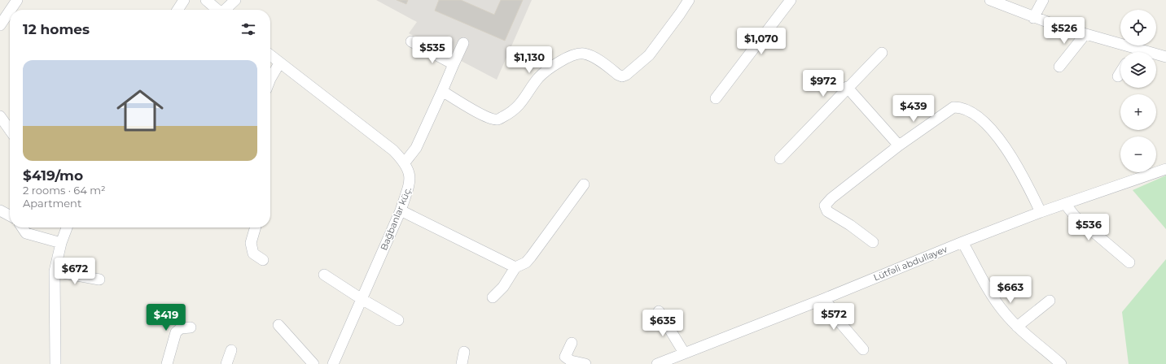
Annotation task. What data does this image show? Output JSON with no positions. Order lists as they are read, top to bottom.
{
  "streets": {
    "street": ["Bağbanlar küç.", "Lütfəli abdullayev"]
  },
  "page": {
    "map_buttons": ["+", "−"],
    "heading": "12 homes",
    "price": [
      "$526",
      "$1,070",
      "$535",
      "$1,130",
      "$972",
      "$439",
      "$536",
      "$672",
      "$663",
      "$572",
      "$419",
      "$635"
    ],
    "list": [
      {
        "name": "$419/mo",
        "note": "2 rooms · 64 m² · Apartment"
      }
    ]
  }
}
